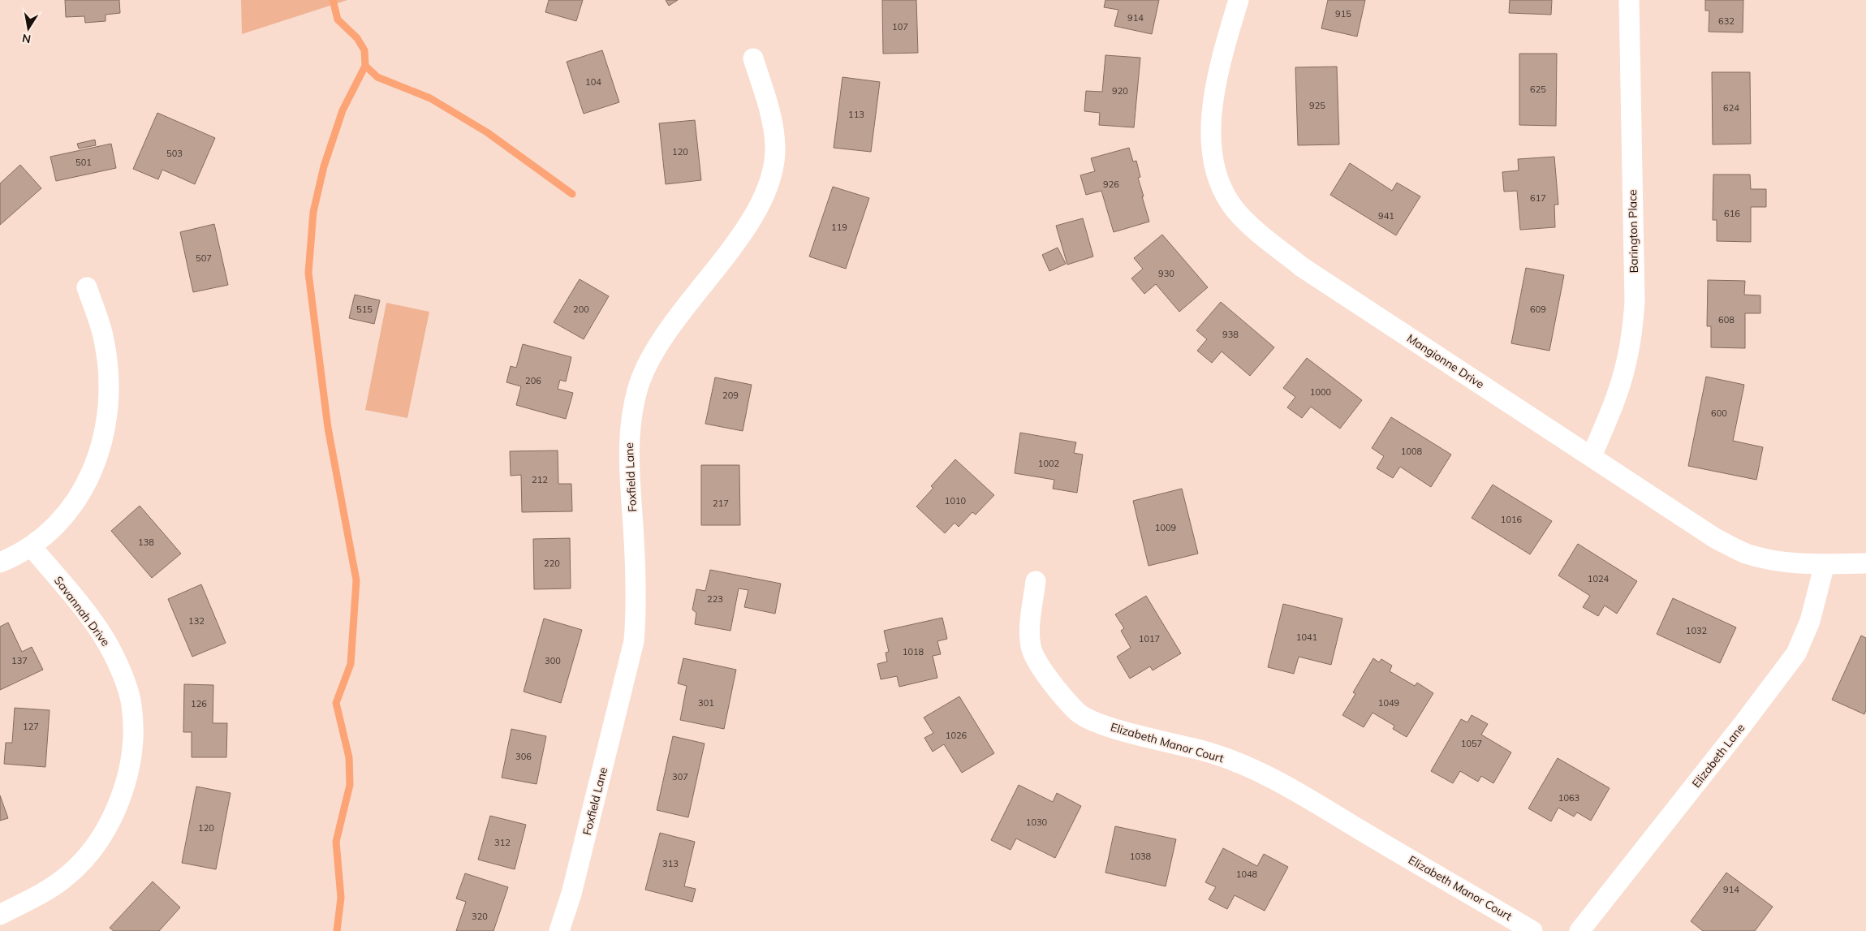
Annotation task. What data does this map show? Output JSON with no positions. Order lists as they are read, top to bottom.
{
  "streets": {
    "street": [
      "Barington Place",
      "Mangionne Drive",
      "Foxfield Lane",
      "Savannah Drive",
      "Elizabeth Manor Court",
      "Elizabeth Lane"
    ]
  },
  "crossings": [
    ["Barington Place", "Mangionne Drive"],
    ["Mangionne Drive", "Elizabeth Lane"]
  ],
  "house_numbers": [
    "915",
    "914",
    "632",
    "107",
    "104",
    "625",
    "920",
    "925",
    "624",
    "113",
    "120",
    "503",
    "501",
    "926",
    "617",
    "616",
    "941",
    "119",
    "507",
    "930",
    "515",
    "200",
    "609",
    "608",
    "938",
    "206",
    "1000",
    "209",
    "600",
    "1008",
    "1002",
    "212",
    "1010",
    "217",
    "1016",
    "1009",
    "138",
    "220",
    "1024",
    "223",
    "132",
    "1032",
    "1041",
    "1017",
    "1018",
    "137",
    "300",
    "301",
    "1049",
    "126",
    "127",
    "1026",
    "1057",
    "306",
    "307",
    "1063",
    "1030",
    "120",
    "312",
    "1038",
    "313",
    "1048",
    "914",
    "320"
  ],
  "north": "bottom"
}
